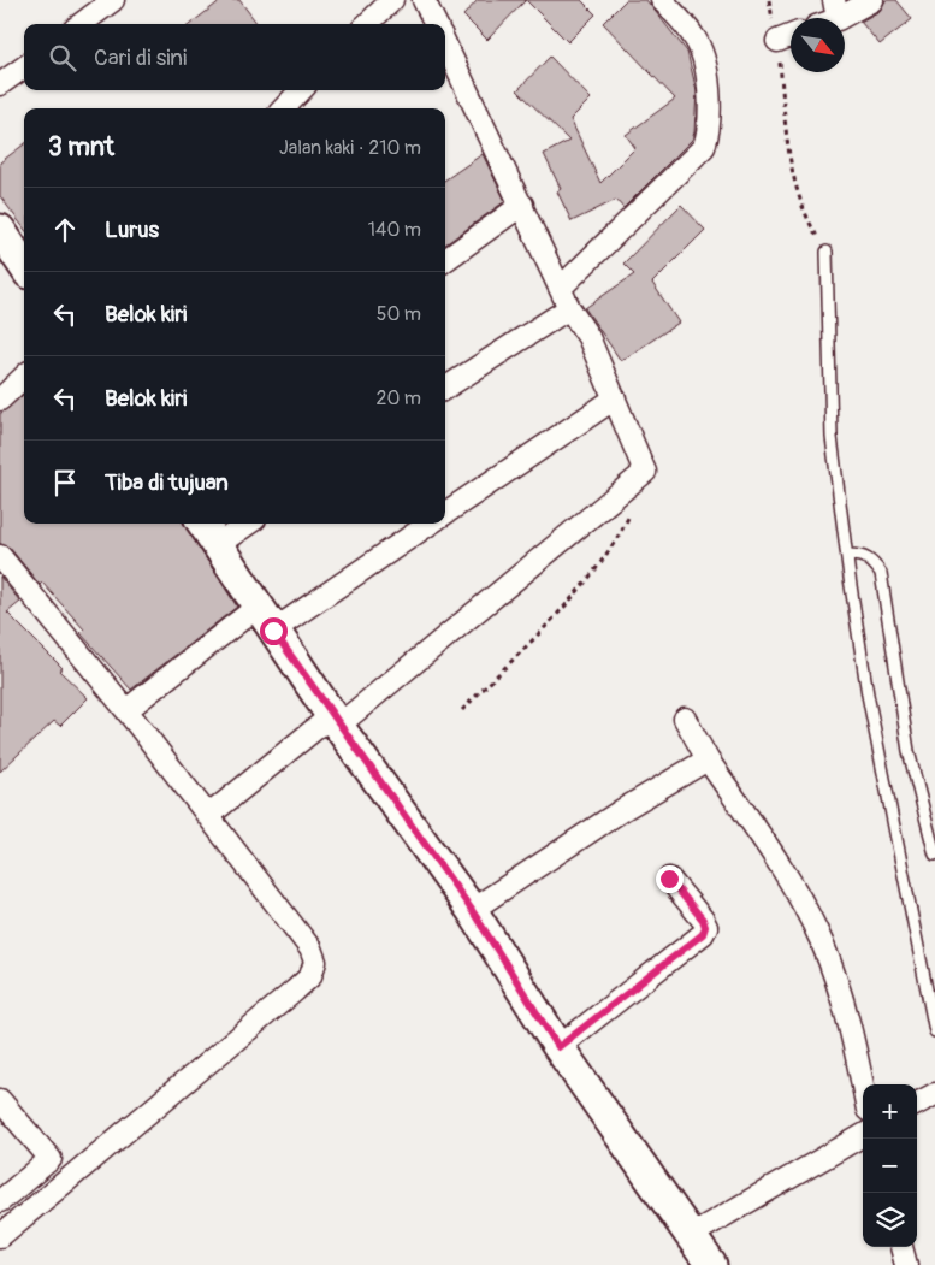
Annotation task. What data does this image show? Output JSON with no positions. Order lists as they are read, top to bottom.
{
  "north": "bottom right",
  "page": {
    "search": "Cari di sini",
    "heading": ["3 mnt", "Jalan kaki · 210 m"],
    "list": [
      ["Lurus", "140 m"],
      ["Belok kiri", "50 m"],
      ["Belok kiri", "20 m"],
      "Tiba di tujuan"
    ],
    "map_buttons": ["+", "−"]
  }
}
